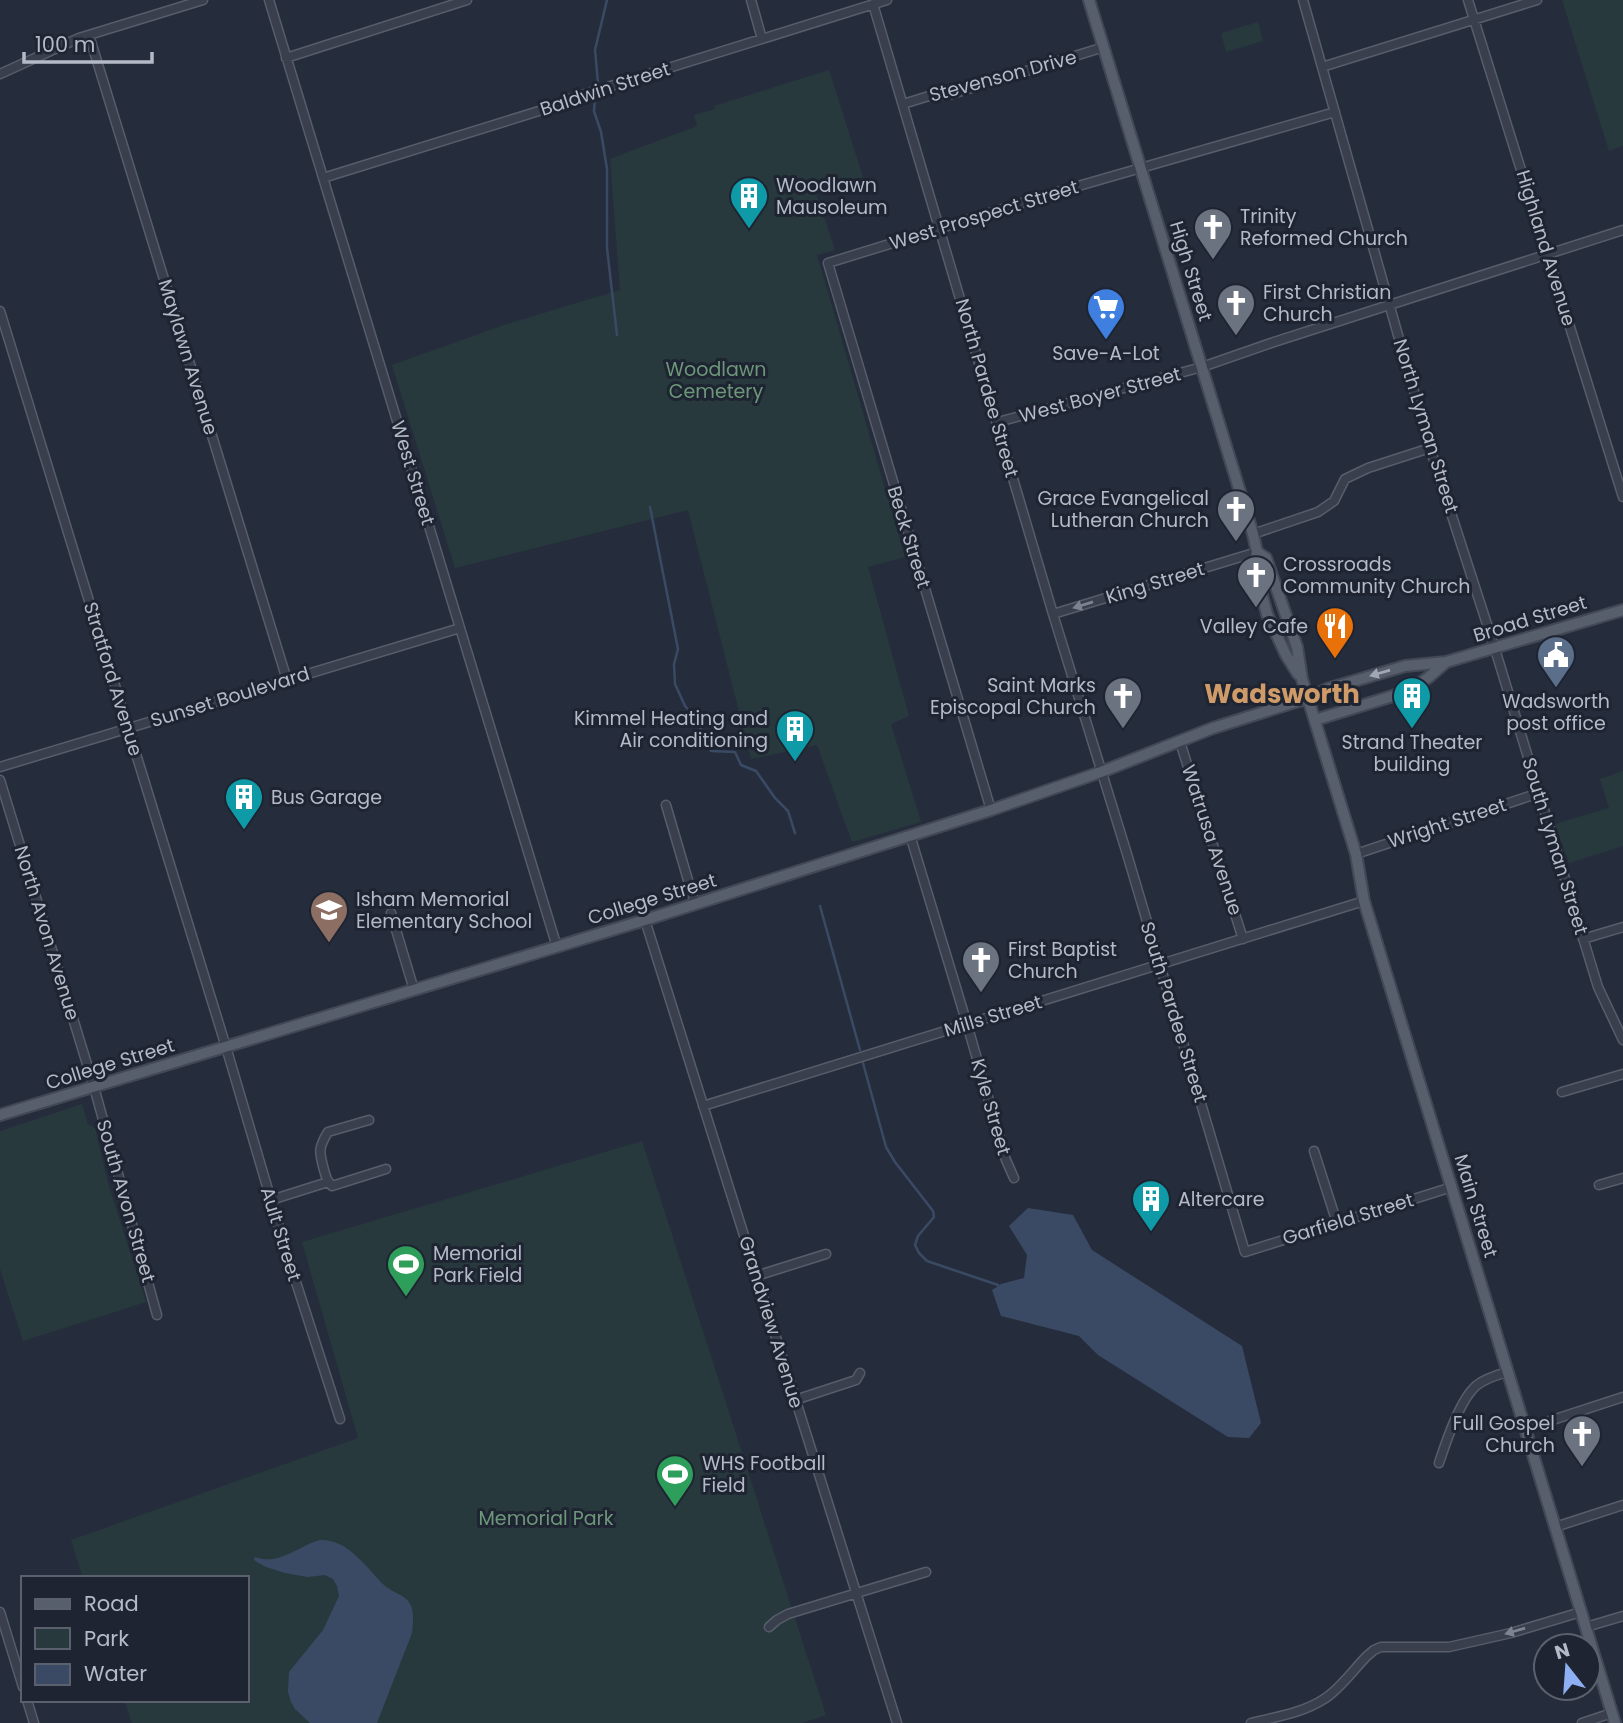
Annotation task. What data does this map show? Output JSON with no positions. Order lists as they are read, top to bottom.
{
  "streets": {
    "main road": [
      "High Street",
      "Broad Street",
      "College Street",
      "Main Street"
    ],
    "street": [
      "Stevenson Drive",
      "Baldwin Street",
      "West Prospect Street",
      "Highland Avenue",
      "Maylawn Avenue",
      "North Pardee Street",
      "West Boyer Street",
      "North Lyman Street",
      "West Street",
      "Beck Street",
      "King Street",
      "Stratford Avenue",
      "Sunset Boulevard",
      "Wright Street",
      "Watrusa Avenue",
      "South Lyman Street",
      "North Avon Avenue",
      "South Pardee Street",
      "Mills Street",
      "Kyle Street",
      "South Avon Street",
      "Garfield Street",
      "Ault Street",
      "Grandview Avenue"
    ]
  },
  "crossings": [
    ["Stevenson Drive", "High Street"],
    ["Stevenson Drive", "North Pardee Street"],
    ["Baldwin Street", "North Pardee Street"],
    ["Baldwin Street", "West Street"],
    ["West Prospect Street", "High Street"],
    ["West Prospect Street", "North Pardee Street"],
    ["West Prospect Street", "North Lyman Street"],
    ["West Prospect Street", "Beck Street"],
    ["Highland Avenue", "West Boyer Street"],
    ["High Street", "West Boyer Street"],
    ["High Street", "King Street"],
    ["High Street", "Broad Street"],
    ["High Street", "College Street"],
    ["High Street", "Main Street"],
    ["Maylawn Avenue", "Sunset Boulevard"],
    ["North Pardee Street", "West Boyer Street"],
    ["North Pardee Street", "King Street"],
    ["North Pardee Street", "College Street"],
    ["North Pardee Street", "South Pardee Street"],
    ["West Boyer Street", "North Lyman Street"],
    ["North Lyman Street", "Broad Street"],
    ["North Lyman Street", "South Lyman Street"],
    ["West Street", "Sunset Boulevard"],
    ["West Street", "College Street"],
    ["Beck Street", "College Street"],
    ["Broad Street", "South Lyman Street"],
    ["Broad Street", "College Street"],
    ["Broad Street", "Main Street"],
    ["Stratford Avenue", "Sunset Boulevard"],
    ["Stratford Avenue", "College Street"],
    ["Stratford Avenue", "Ault Street"],
    ["Wright Street", "South Lyman Street"],
    ["Wright Street", "Main Street"],
    ["Watrusa Avenue", "College Street"],
    ["Watrusa Avenue", "Mills Street"],
    ["College Street", "North Avon Avenue"],
    ["College Street", "South Pardee Street"],
    ["College Street", "Kyle Street"],
    ["College Street", "South Avon Street"],
    ["College Street", "Main Street"],
    ["College Street", "Ault Street"],
    ["College Street", "Grandview Avenue"],
    ["North Avon Avenue", "South Avon Street"],
    ["South Pardee Street", "Mills Street"],
    ["South Pardee Street", "Garfield Street"],
    ["Mills Street", "Kyle Street"],
    ["Mills Street", "Main Street"],
    ["Mills Street", "Grandview Avenue"],
    ["Main Street", "Garfield Street"]
  ],
  "one_way": ["King Street"],
  "districts": ["Wadsworth"],
  "parks": ["Woodlawn Cemetery", "Memorial Park"],
  "places": {
    "building": [
      "Woodlawn Mausoleum",
      "Strand Theater building",
      "Kimmel Heating and Air conditioning",
      "Bus Garage",
      "Altercare"
    ],
    "church": [
      "Trinity Reformed Church",
      "First Christian Church",
      "Grace Evangelical Lutheran Church",
      "Crossroads Community Church",
      "Saint Marks Episcopal Church",
      "First Baptist Church",
      "Full Gospel Church"
    ],
    "supermarket": ["Save-A-Lot"],
    "restaurant": ["Valley Cafe"],
    "public building": ["Wadsworth post office"],
    "school or university": ["Isham Memorial Elementary School"],
    "sports": ["Memorial Park Field", "WHS Football Field"]
  },
  "legend": ["Road", "Park", "Water"],
  "scale_bar": "100 m",
  "north": "top"
}
